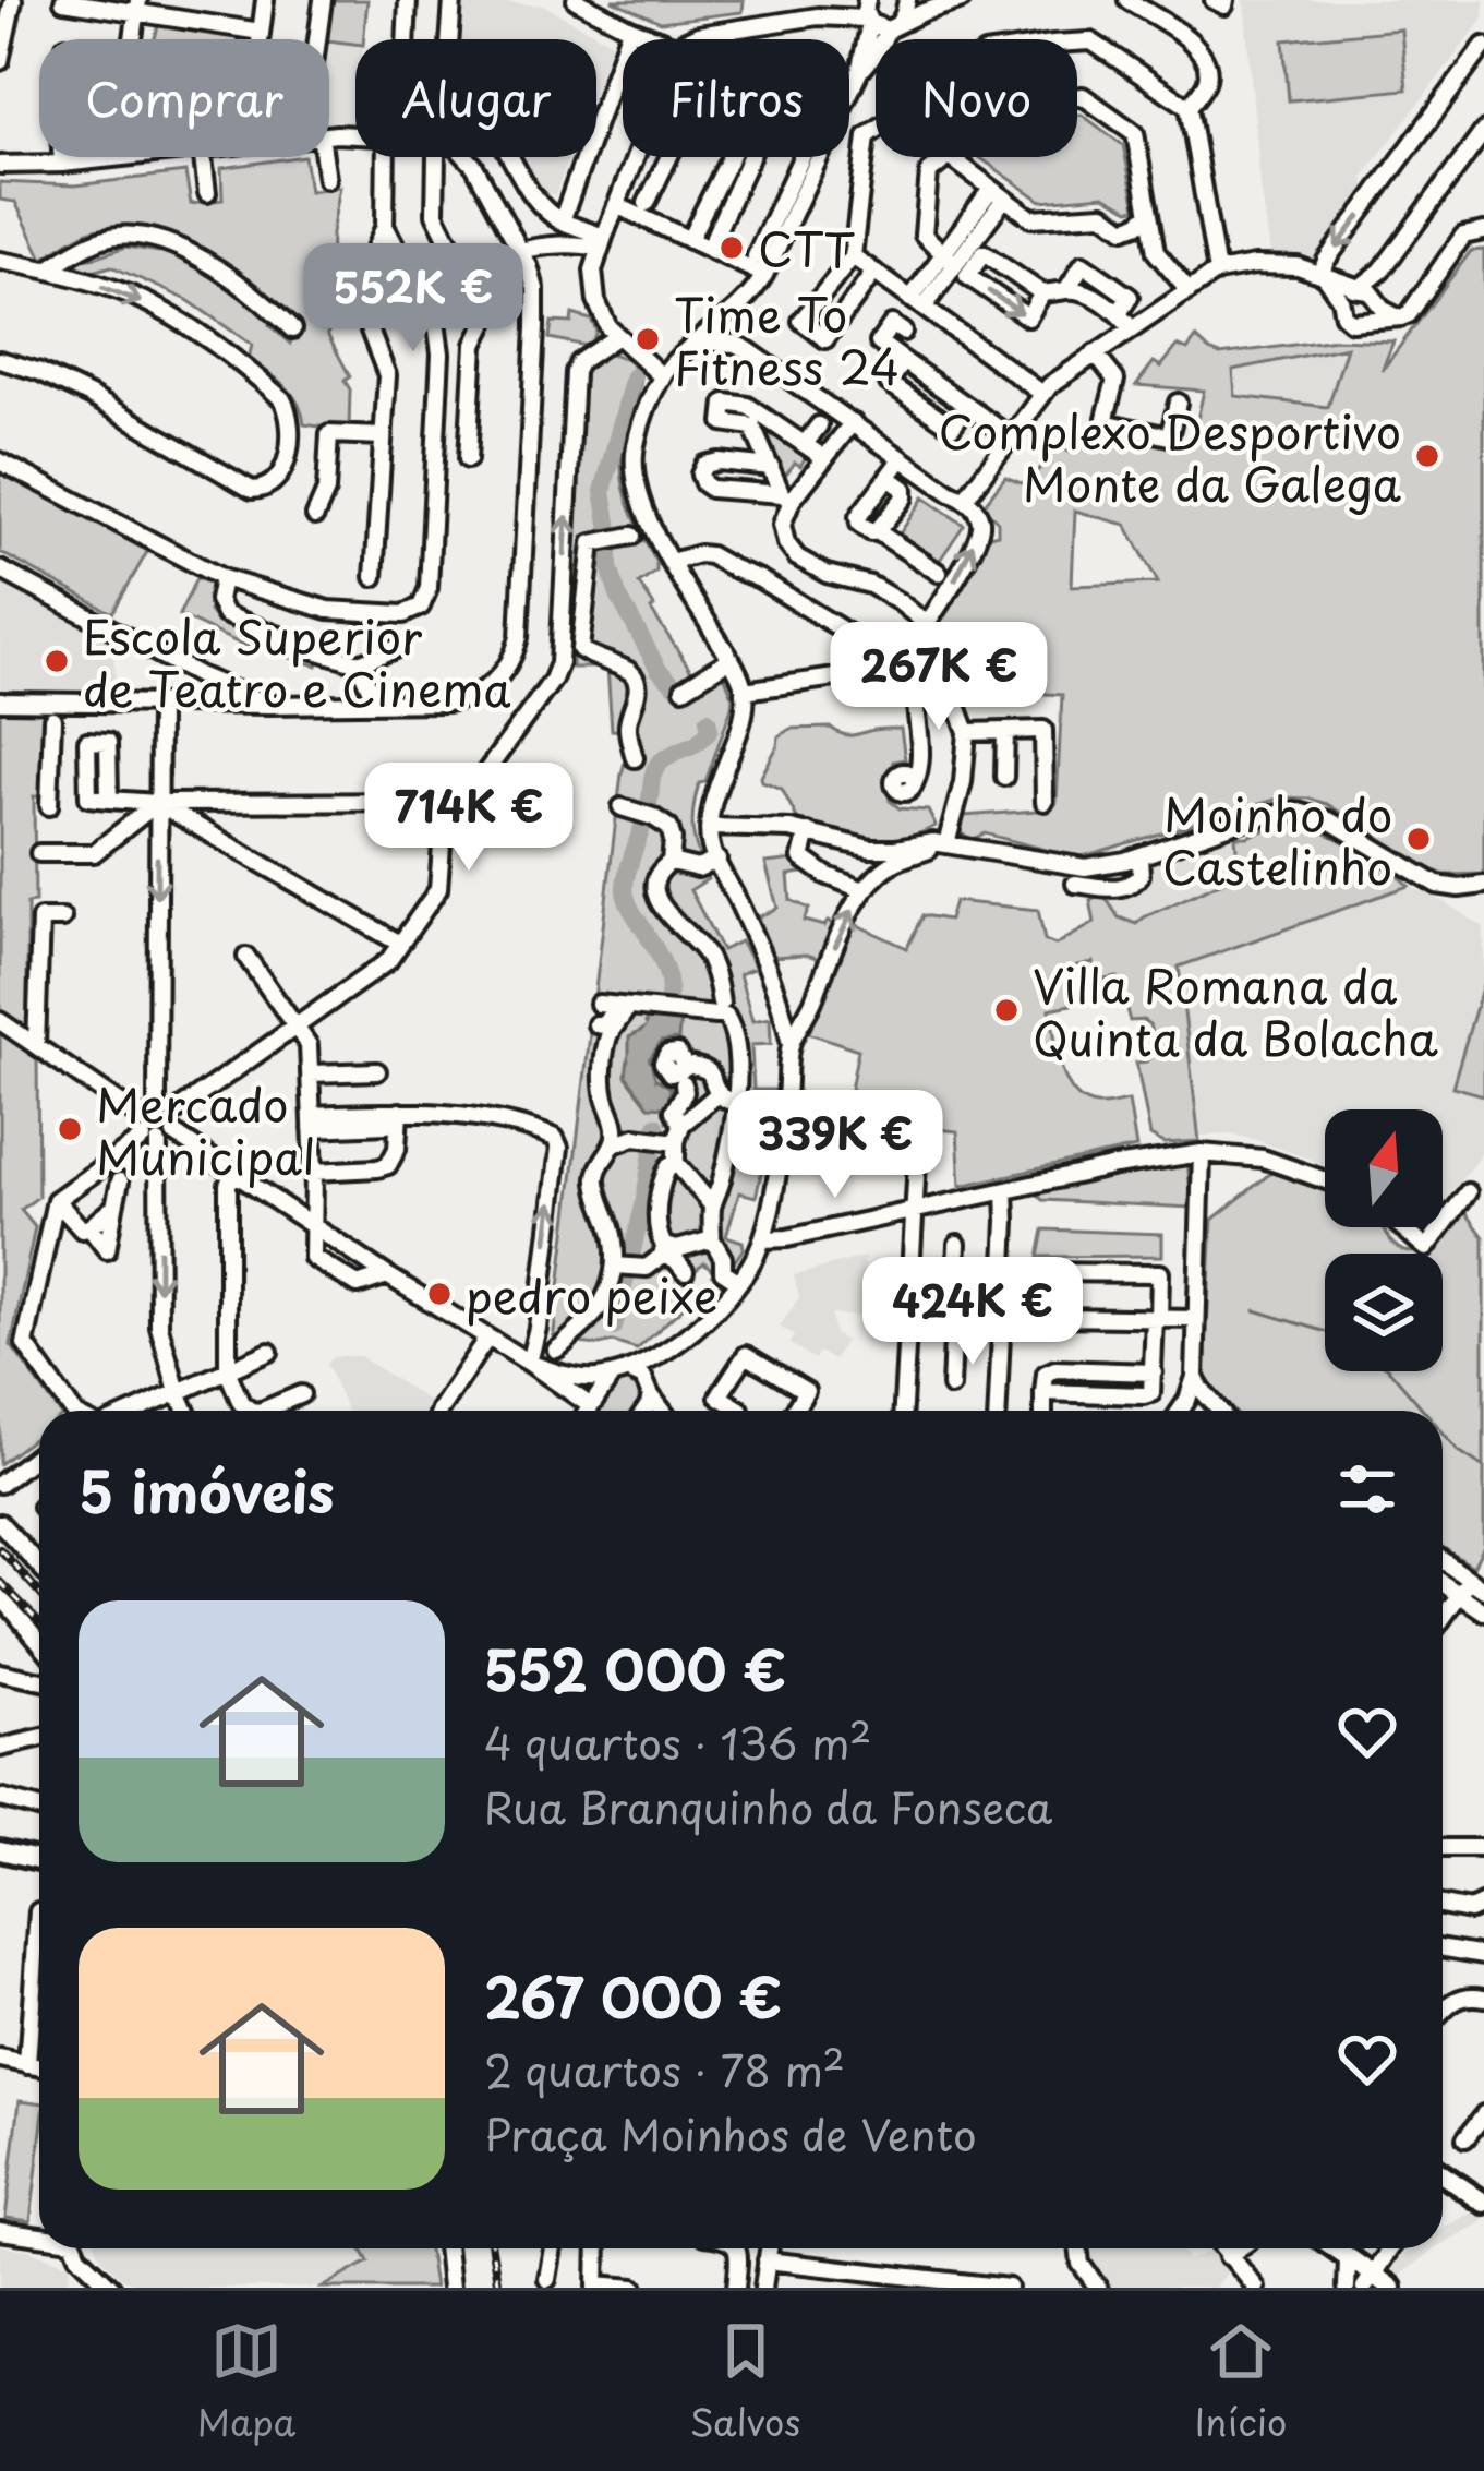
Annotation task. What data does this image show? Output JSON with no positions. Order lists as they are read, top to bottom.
{
  "places": [
    "CTT",
    "Time To Fitness 24",
    "Complexo Desportivo Monte da Galega",
    "Escola Superior de Teatro e Cinema",
    "Moinho do Castelinho",
    "Villa Romana da Quinta da Bolacha",
    "Mercado Municipal",
    "pedro peixe"
  ],
  "north": "top",
  "page": {
    "chip": [
      "Comprar",
      "Alugar",
      "Filtros",
      "Novo"
    ],
    "price": [
      "552K €",
      "267K €",
      "714K €",
      "339K €",
      "424K €"
    ],
    "heading": "5 imóveis",
    "list": [
      {
        "name": "552 000 €",
        "note": "4 quartos · 136 m² · Rua Branquinho da Fonseca"
      },
      {
        "name": "267 000 €",
        "note": "2 quartos · 78 m² · Praça Moinhos de Vento"
      }
    ],
    "tabs": ["Mapa", "Salvos", "Início"]
  }
}
